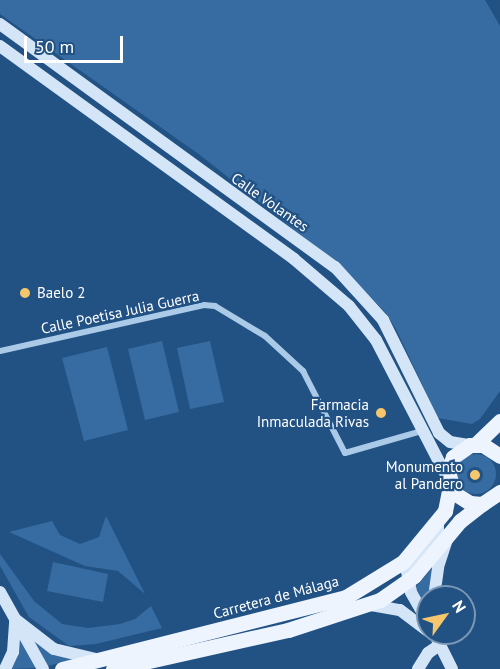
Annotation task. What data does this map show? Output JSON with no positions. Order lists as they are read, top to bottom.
{
  "streets": {
    "main road": ["Carretera de Málaga"],
    "street": ["Calle Volantes", "Calle Poetisa Julia Guerra"]
  },
  "crossings": [
    ["Calle Volantes", "Calle Poetisa Julia Guerra"],
    ["Calle Volantes", "Carretera de Málaga"]
  ],
  "places": ["Baelo 2", "Farmacia Inmaculada Rivas", "Monumento al Pandero"],
  "scale_bar": "50 m",
  "north": "top right"
}
